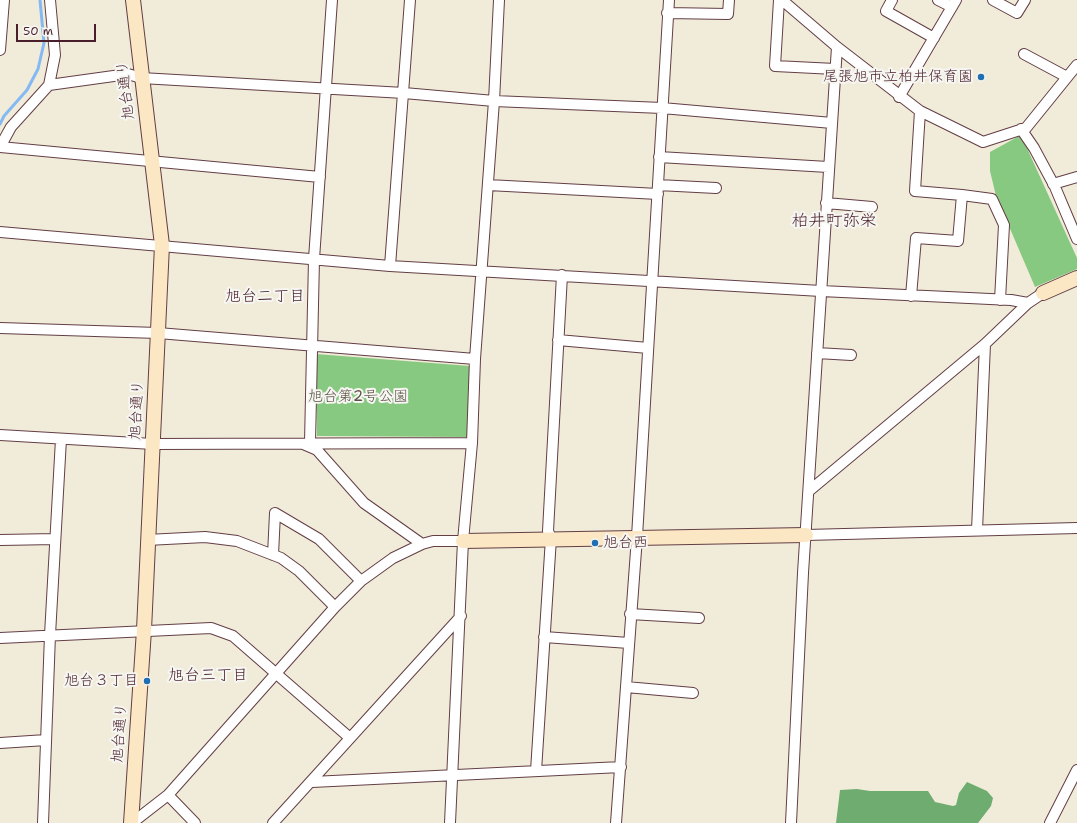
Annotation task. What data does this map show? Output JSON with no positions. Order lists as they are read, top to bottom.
{
  "streets": {
    "street": ["旭台通り"]
  },
  "districts": ["柏井町弥栄", "旭台二丁目", "旭台三丁目"],
  "parks": ["旭台第2号公園"],
  "places": ["尾張旭市立柏井保育園", "旭台西", "旭台３丁目"],
  "scale_bar": "50 m"
}
